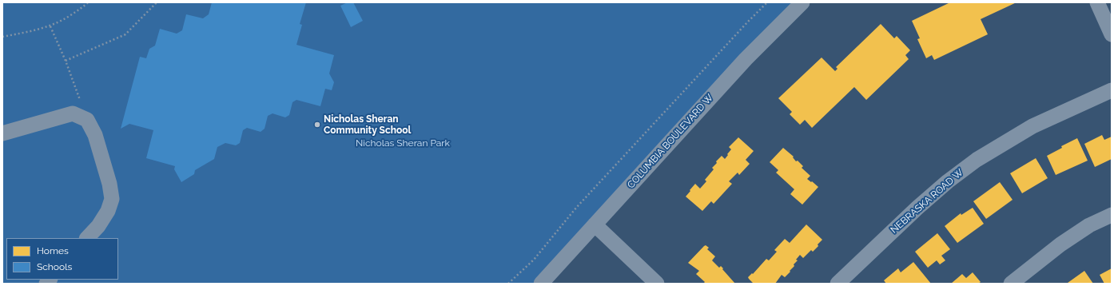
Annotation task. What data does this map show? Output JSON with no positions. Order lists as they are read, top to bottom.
{
  "streets": {
    "street": ["COLUMBIA BOULEVARD W", "NEBRASKA ROAD W"]
  },
  "parks": ["Nicholas Sheran Park"],
  "places": ["Nicholas Sheran Community School"],
  "legend": ["Homes", "Schools"]
}
